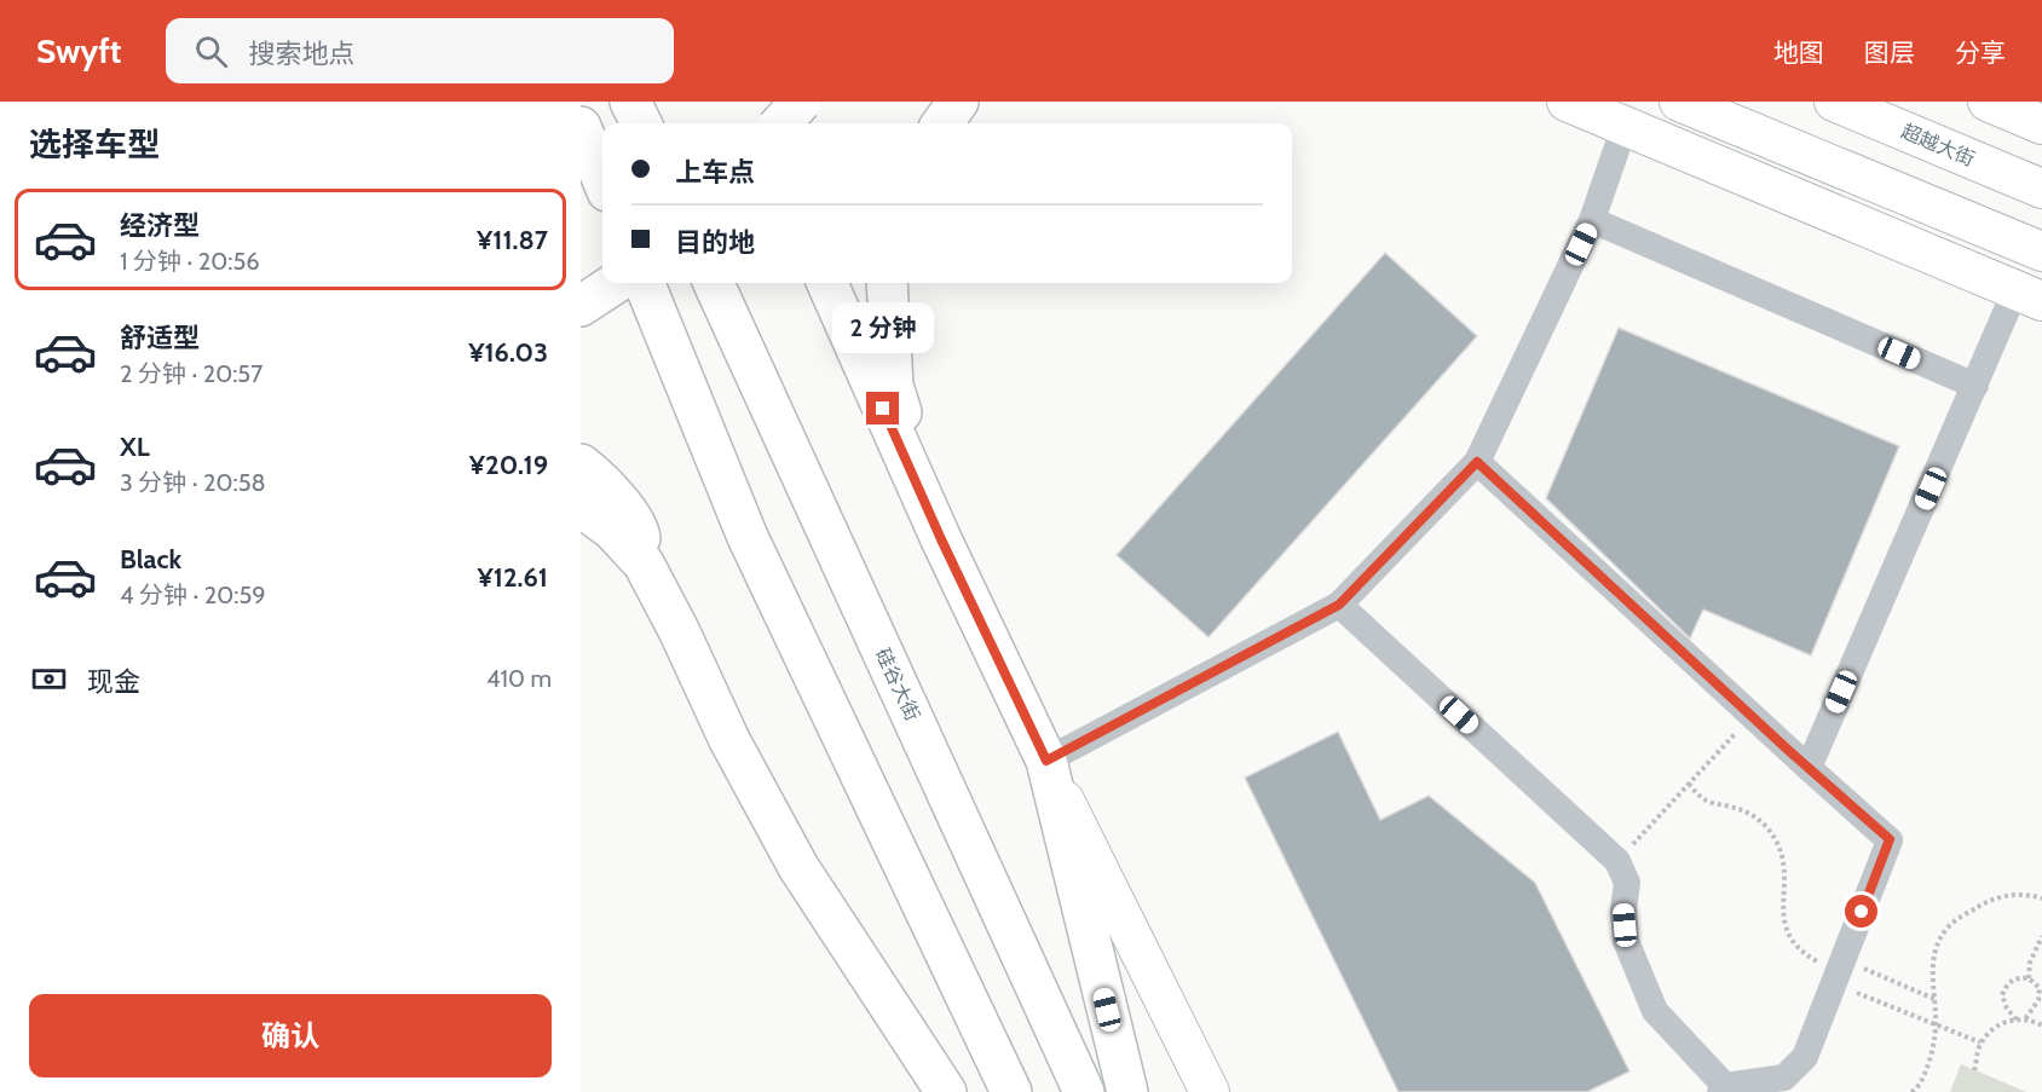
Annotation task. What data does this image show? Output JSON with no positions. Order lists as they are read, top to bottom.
{
  "streets": {
    "main road": ["超越大街", "硅谷大街"]
  },
  "page": {
    "header": "Swyft",
    "search": "搜索地点",
    "nav": ["地图", "图层", "分享"],
    "heading": "选择车型",
    "banner": ["上车点", "目的地"],
    "list": [
      {
        "name": "经济型",
        "note": "1 分钟 · 20:56",
        "value": "¥11.87"
      },
      {
        "name": "舒适型",
        "note": "2 分钟 · 20:57",
        "value": "¥16.03"
      },
      {
        "name": "XL",
        "note": "3 分钟 · 20:58",
        "value": "¥20.19"
      },
      {
        "name": "Black",
        "note": "4 分钟 · 20:59",
        "value": "¥12.61"
      }
    ],
    "bubble": "2 分钟",
    "pay": ["现金", "410 m"],
    "buttons": "确认"
  }
}
